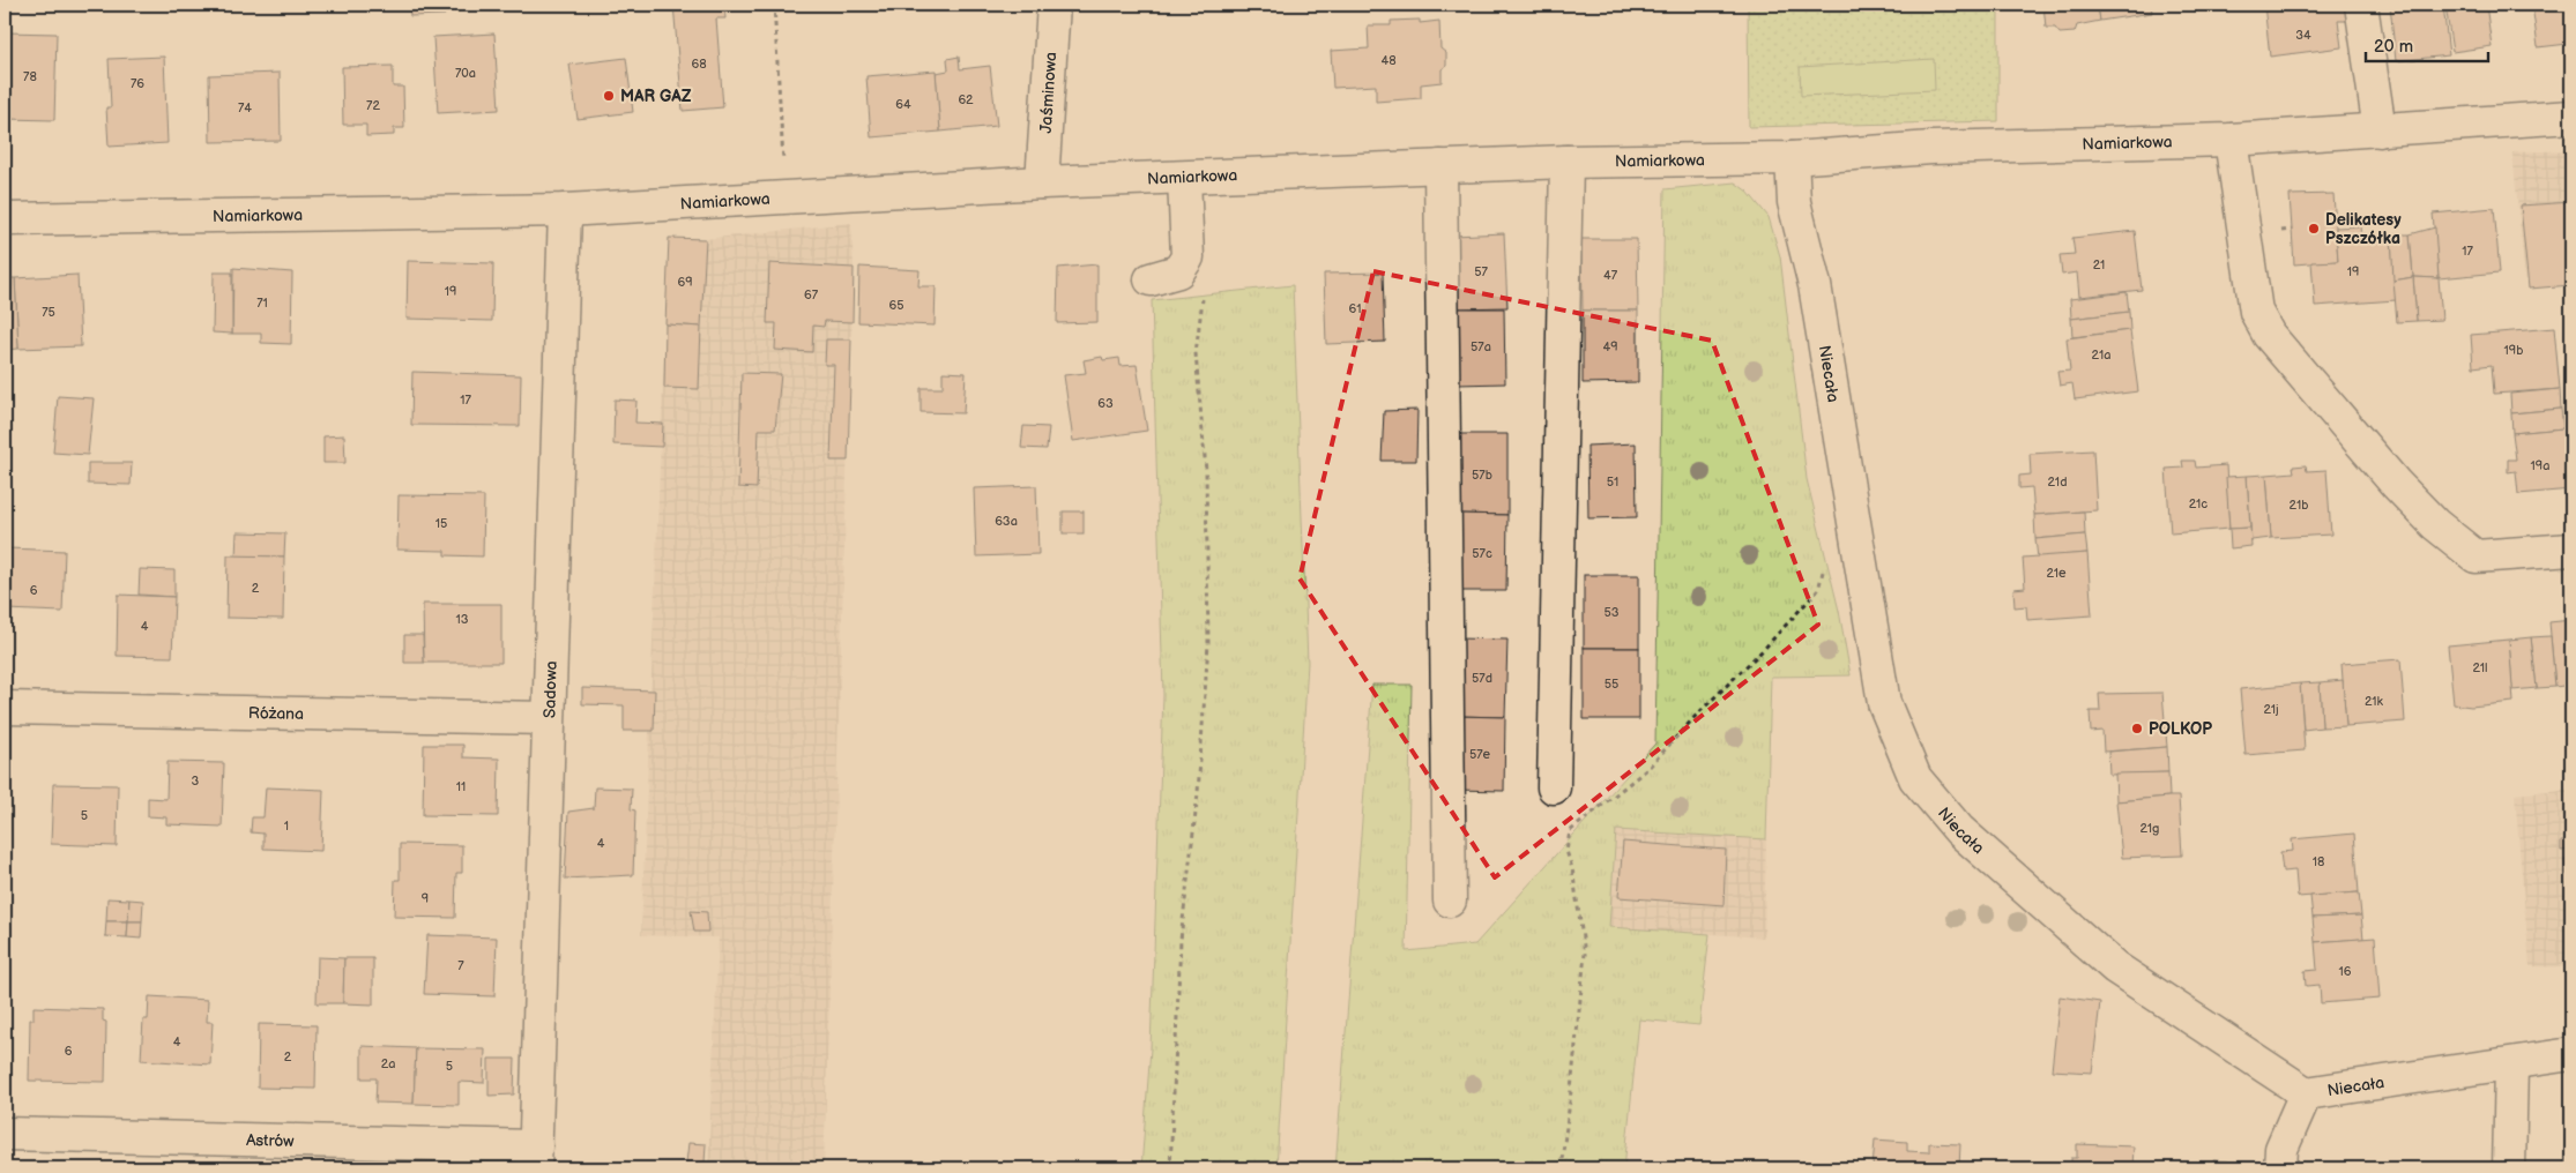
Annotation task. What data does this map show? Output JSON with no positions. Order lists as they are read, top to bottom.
{
  "streets": {
    "street": [
      "Jaśminowa",
      "Namiarkowa",
      "Niecała",
      "Sadowa",
      "Różana",
      "Astrów"
    ]
  },
  "crossings": [
    ["Jaśminowa", "Namiarkowa"],
    ["Namiarkowa", "Niecała"],
    ["Namiarkowa", "Sadowa"],
    ["Sadowa", "Różana"],
    ["Sadowa", "Astrów"]
  ],
  "places": ["MAR GAZ", "Delikatesy Pszczółka", "POLKOP"],
  "house_numbers": [
    "34",
    "48",
    "68",
    "70a",
    "78",
    "76",
    "62",
    "64",
    "72",
    "74",
    "17",
    "21",
    "57",
    "19",
    "47",
    "69",
    "19",
    "67",
    "71",
    "65",
    "61",
    "75",
    "57a",
    "49",
    "19b",
    "21a",
    "17",
    "63",
    "19a",
    "57b",
    "51",
    "21d",
    "21c",
    "21b",
    "63a",
    "15",
    "57c",
    "21e",
    "2",
    "6",
    "53",
    "13",
    "4",
    "21l",
    "57d",
    "55",
    "21k",
    "21j",
    "57e",
    "3",
    "11",
    "5",
    "1",
    "21g",
    "4",
    "18",
    "9",
    "7",
    "16",
    "4",
    "6",
    "2",
    "2a",
    "5"
  ],
  "scale_bar": "20 m"
}
